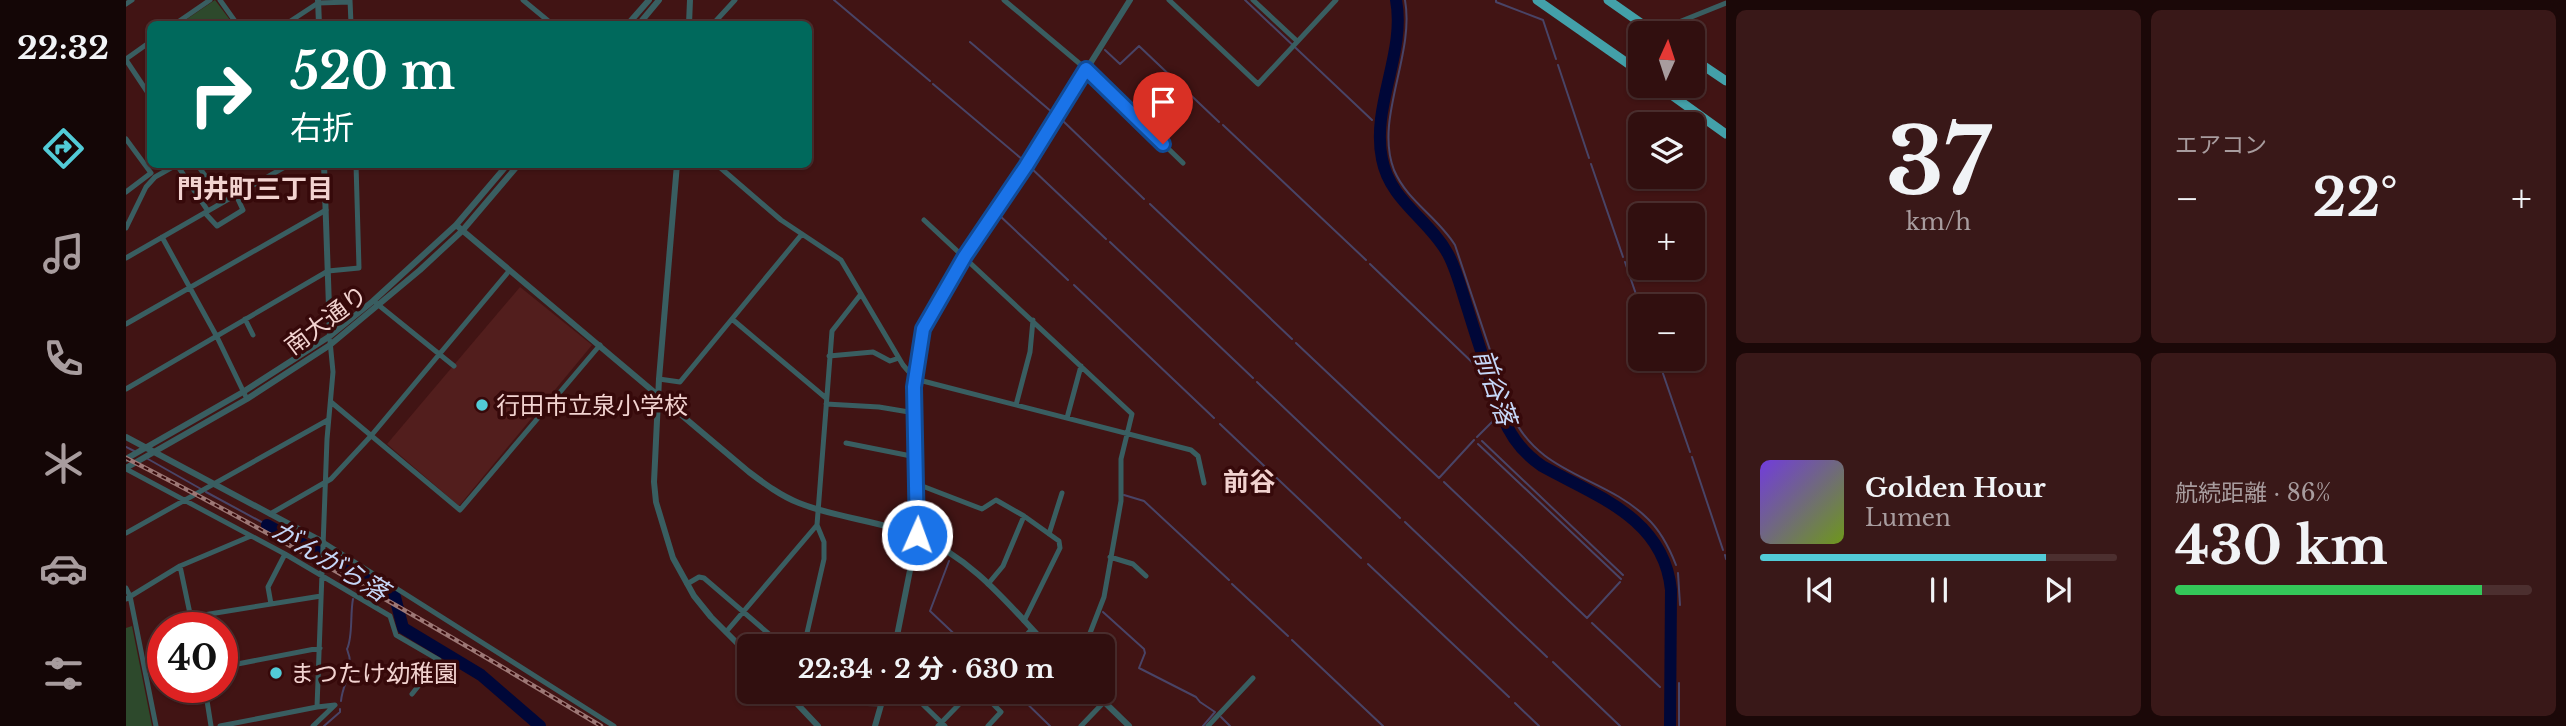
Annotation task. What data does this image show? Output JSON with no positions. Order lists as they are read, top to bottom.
{
  "streets": {
    "street": ["南大通り"]
  },
  "districts": ["門井町三丁目", "前谷"],
  "water": ["前谷落", "がんがら落"],
  "places": ["行田市立泉小学校", "まつたけ幼稚園"],
  "north": "top",
  "page": {
    "tabs": "22:32",
    "tile": [
      ["37", "km/h"],
      "エアコン",
      ["航続距離 · 86%", "430 km"]
    ],
    "map_buttons": ["+", "−"],
    "turn": ["520 m", "右折"],
    "heat": ["−", "22°", "+"],
    "song": ["Golden Hour", "Lumen"],
    "limit": "40",
    "trip": "22:34 · 2 分 · 630 m"
  }
}
